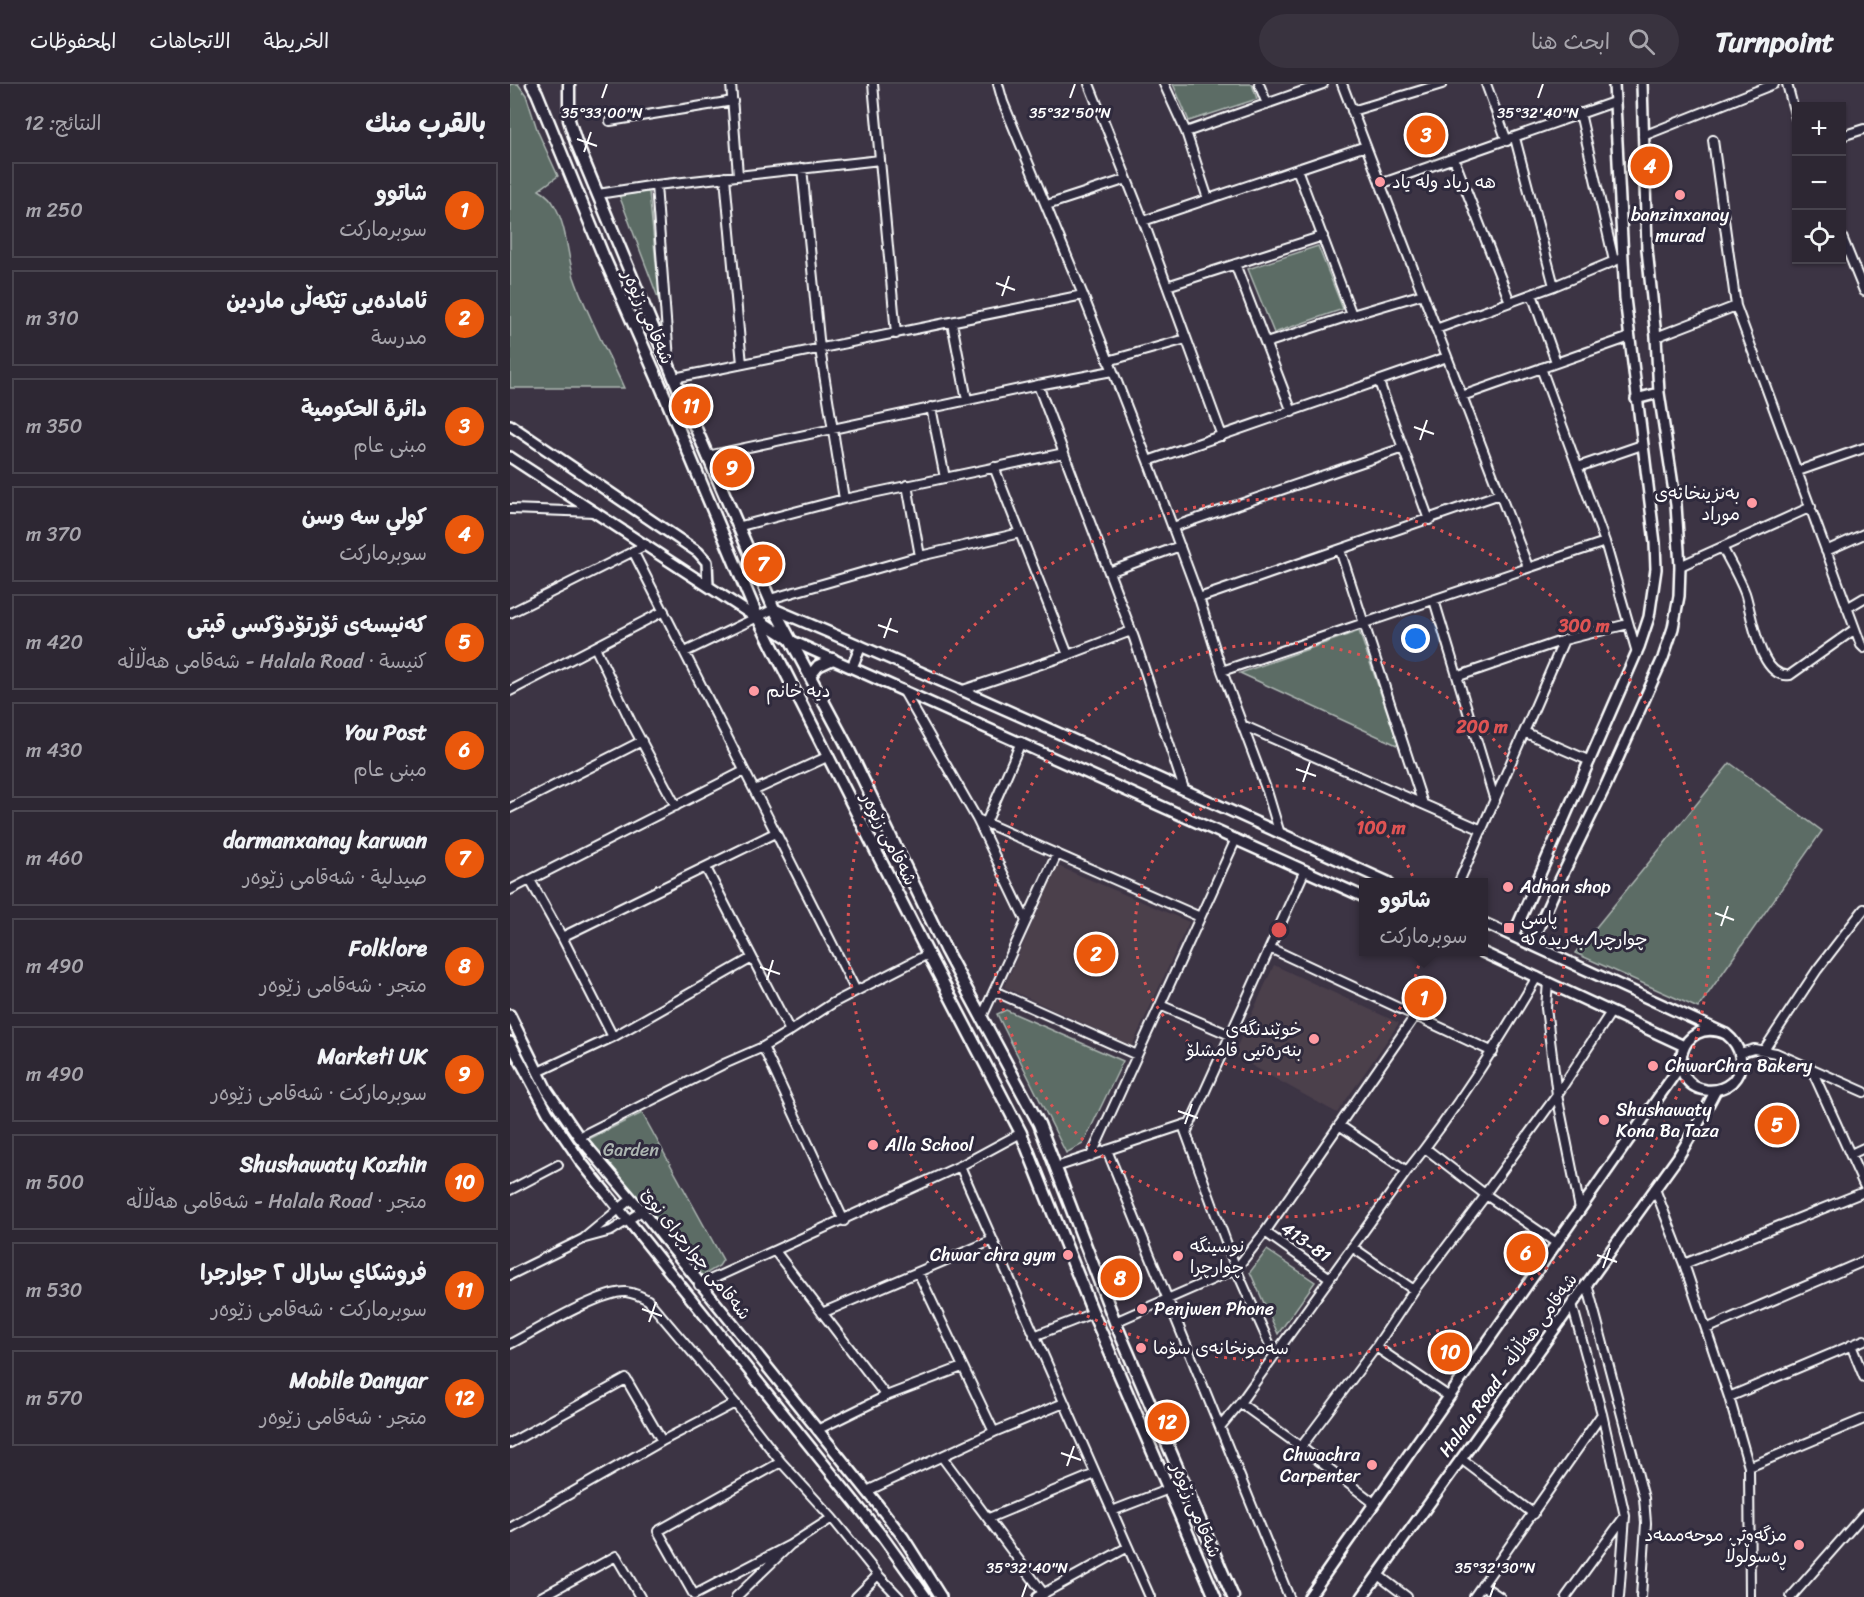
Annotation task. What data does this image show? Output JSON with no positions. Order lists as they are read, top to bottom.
{
  "streets": {
    "main road": ["شەقامی زێوەر"],
    "street": ["413-81", "شەقامی چوارچرای نوێ", "Halala Road - شەقامی هەڵاڵە"]
  },
  "parks": ["Garden"],
  "places": {
    "other": [
      "هه رياد وله ياد",
      "banzinxanay murad",
      "بەنزینخانەی موراد",
      "دیە خانم",
      "Adnan shop",
      "خوێندنگەی بنەرەتیی قامشلۆ",
      "ChwarChra Bakery",
      "Shushawaty Kona Ba Taza",
      "Alla School",
      "Chwar chra gym",
      "نوسینگە چوارچرا",
      "Penjwen Phone",
      "سەمونخانەی سۆما",
      "Chwachra Carpenter",
      "مزگەوتی موحەممەد ڕەسوڵوڵا"
    ],
    "transit": ["پاسی چوارچرا/بەریدەکە"]
  },
  "page": {
    "header": "Turnpoint",
    "search": "ابحث هنا",
    "nav": ["الخريطة", "الاتجاهات", "المحفوظات"],
    "heading": ["بالقرب منك", "النتائج: 12"],
    "map_buttons": ["+", "−"],
    "pins": [
      "3",
      "4",
      "11",
      "9",
      "7",
      "2",
      "1",
      "5",
      "6",
      "8",
      "10",
      "12"
    ],
    "list": [
      {
        "mark": "1",
        "name": "شاتوو",
        "note": "سوبرماركت",
        "value": "250 m"
      },
      {
        "mark": "2",
        "name": "ئامادەیی تێکەڵی ماردین",
        "note": "مدرسة",
        "value": "310 m"
      },
      {
        "mark": "3",
        "name": "دائرة الحكومية",
        "note": "مبنى عام",
        "value": "350 m"
      },
      {
        "mark": "4",
        "name": "كولي سه وسن",
        "note": "سوبرماركت",
        "value": "370 m"
      },
      {
        "mark": "5",
        "name": "کەنیسەی ئۆرتۆدۆکسی قبتی",
        "note": "كنيسة · Halala Road - شەقامی هەڵاڵە",
        "value": "420 m"
      },
      {
        "mark": "6",
        "name": "You Post",
        "note": "مبنى عام",
        "value": "430 m"
      },
      {
        "mark": "7",
        "name": "darmanxanay karwan",
        "note": "صيدلية · شەقامی زێوەر",
        "value": "460 m"
      },
      {
        "mark": "8",
        "name": "Folklore",
        "note": "متجر · شەقامی زێوەر",
        "value": "490 m"
      },
      {
        "mark": "9",
        "name": "Marketi UK",
        "note": "سوبرماركت · شەقامی زێوەر",
        "value": "490 m"
      },
      {
        "mark": "10",
        "name": "Shushawaty Kozhin",
        "note": "متجر · Halala Road - شەقامی هەڵاڵە",
        "value": "500 m"
      },
      {
        "mark": "11",
        "name": "فروشكاي سارال ٢ جوارجرا",
        "note": "سوبرماركت · شەقامی زێوەر",
        "value": "530 m"
      },
      {
        "mark": "12",
        "name": "Mobile Danyar",
        "note": "متجر · شەقامی زێوەر",
        "value": "570 m"
      }
    ],
    "popup": ["شاتوو", "سوبرماركت"]
  },
  "coordinates": [
    "35°33'00\"N",
    "35°32'50\"N",
    "35°32'40\"N",
    "35°32'30\"N"
  ],
  "rings": ["300 m", "200 m", "100 m"]
}
